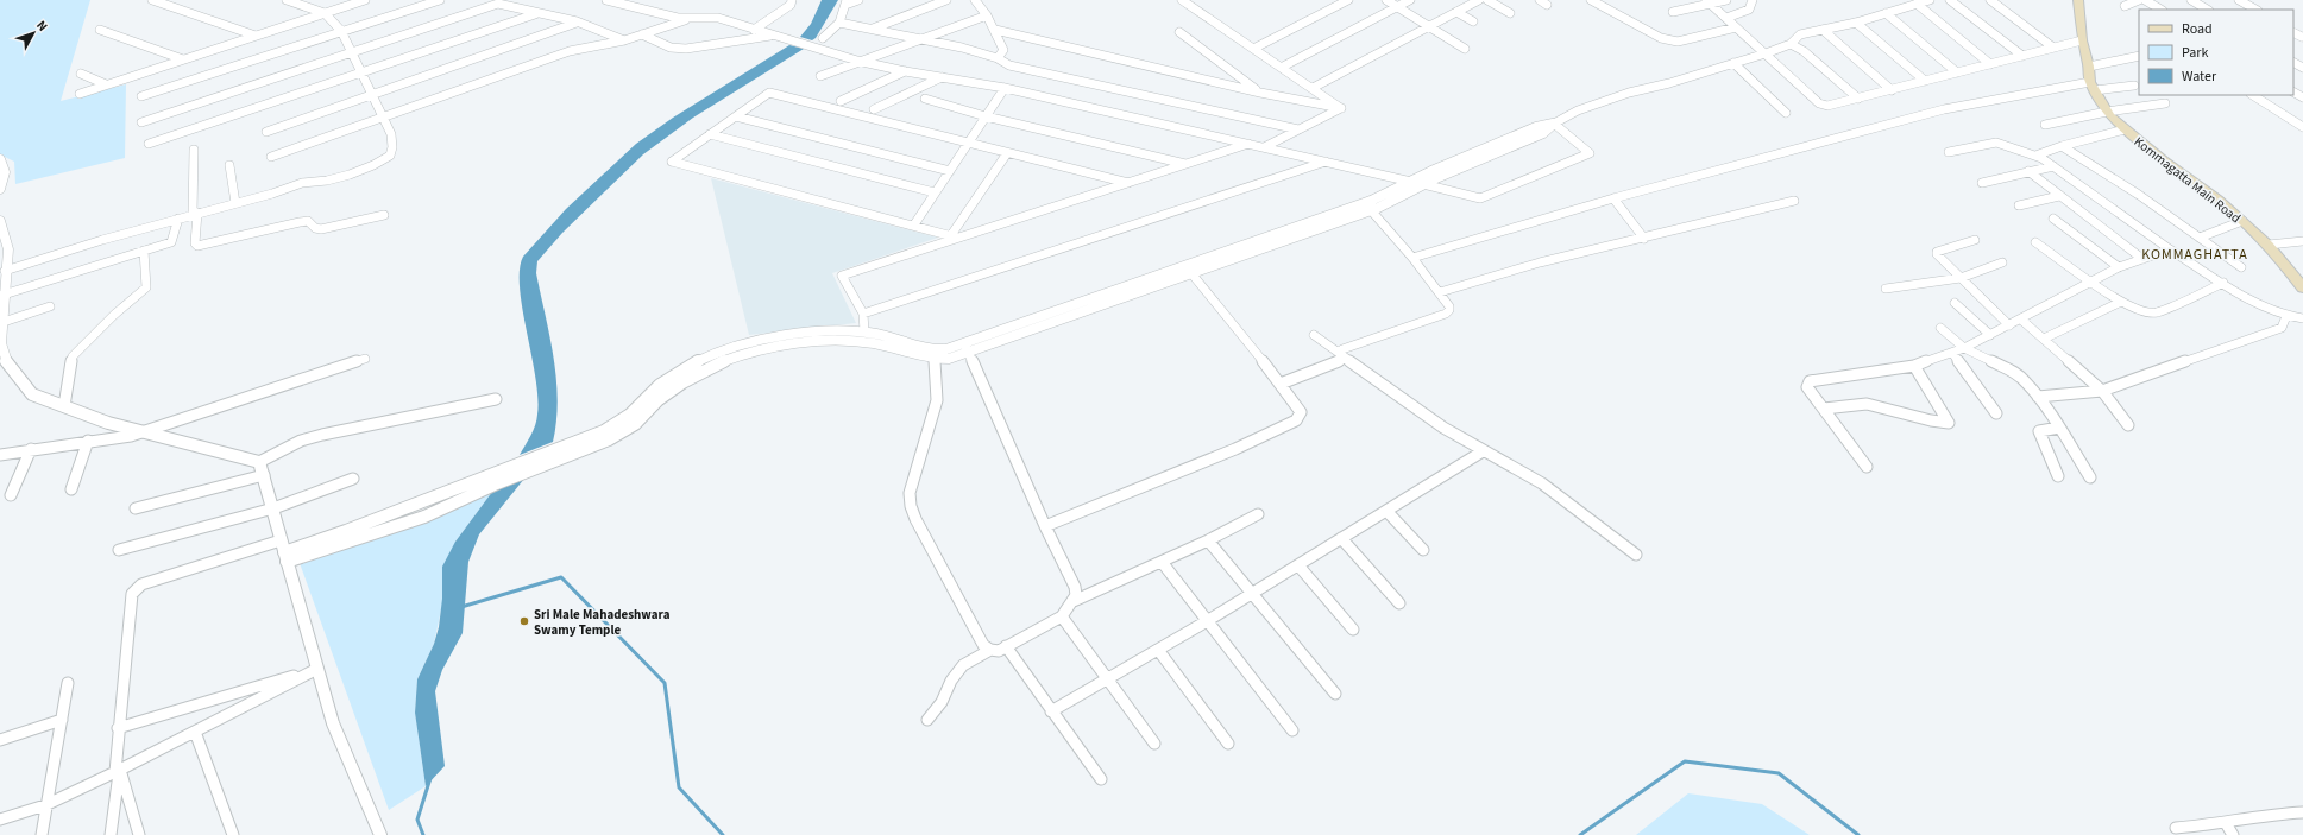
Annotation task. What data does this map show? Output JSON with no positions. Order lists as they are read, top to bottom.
{
  "streets": {
    "main road": ["Kommagatta Main Road"]
  },
  "districts": ["KOMMAGHATTA"],
  "places": ["Sri Male Mahadeshwara Swamy Temple"],
  "legend": ["Road", "Park", "Water"],
  "north": "top right"
}
